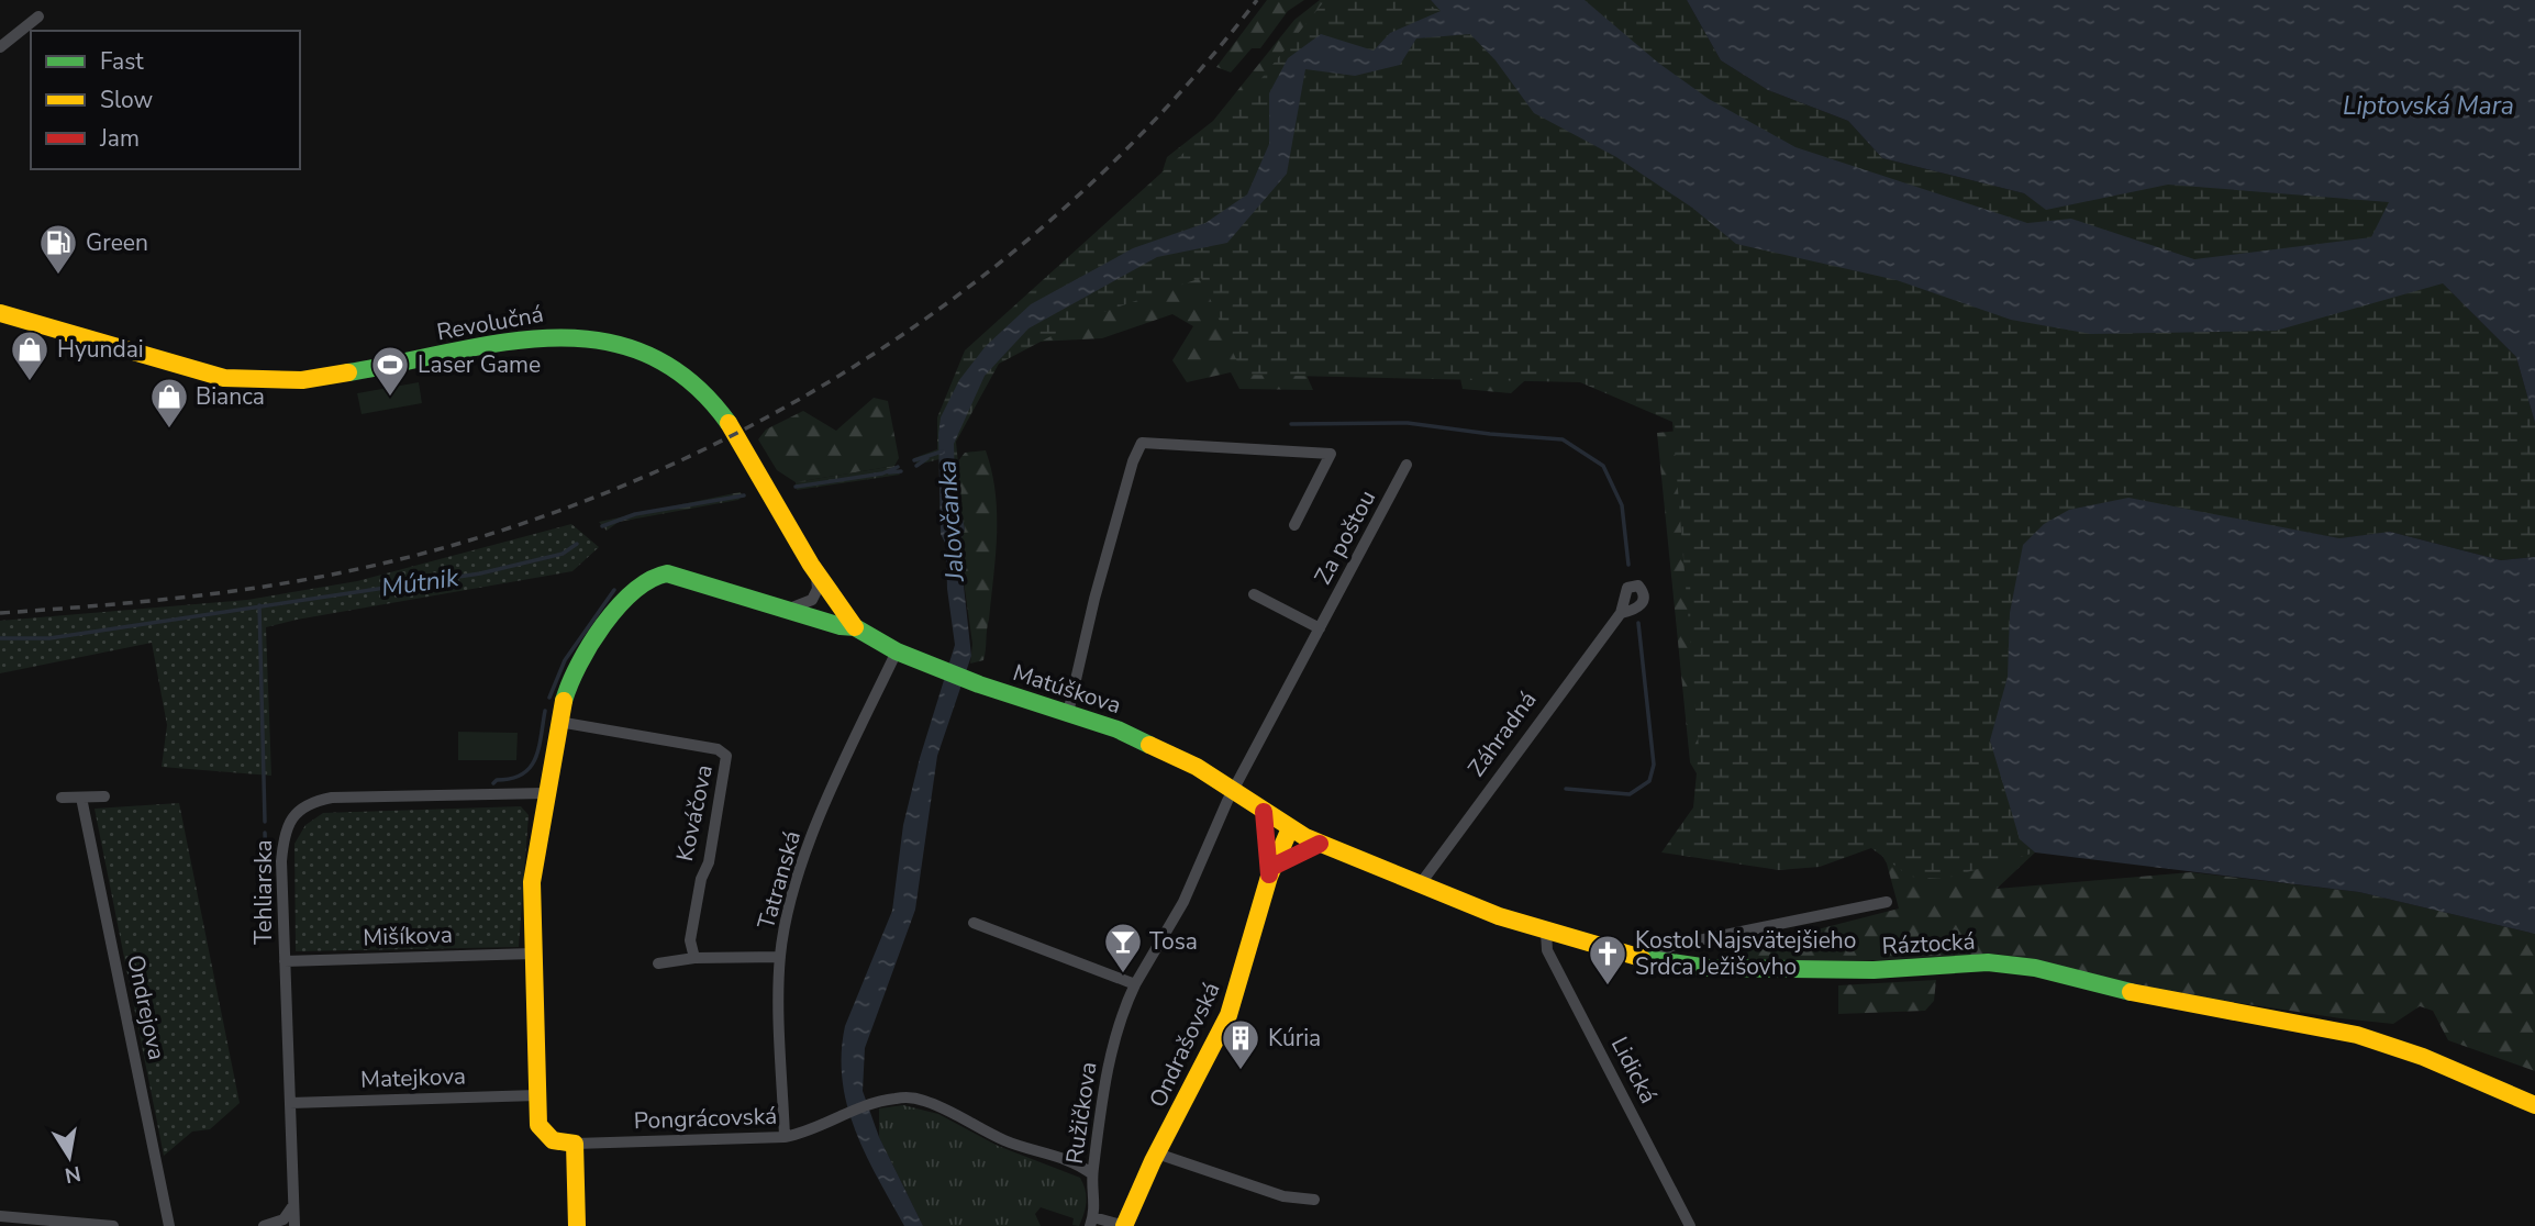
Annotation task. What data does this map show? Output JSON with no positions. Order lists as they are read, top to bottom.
{
  "streets": {
    "main road": [
      "Revolučná",
      "Matúškova",
      "Ráztocká",
      "Ondrašovská"
    ],
    "street": [
      "Za poštou",
      "Záhradná",
      "Kováčova",
      "Tatranská",
      "Tehliarska",
      "Mišíkova",
      "Ondrejova",
      "Lidická",
      "Matejkova",
      "Ružičkova",
      "Pongrácovská"
    ]
  },
  "crossings": [
    ["Revolučná", "Matúškova"],
    ["Za poštou", "Matúškova"],
    ["Za poštou", "Ružičkova"],
    ["Matúškova", "Kováčova"],
    ["Matúškova", "Tatranská"],
    ["Matúškova", "Ráztocká"],
    ["Matúškova", "Ondrašovská"],
    ["Matúškova", "Ružičkova"],
    ["Záhradná", "Ráztocká"],
    ["Tatranská", "Pongrácovská"],
    ["Tehliarska", "Mišíkova"],
    ["Tehliarska", "Matejkova"],
    ["Ráztocká", "Lidická"],
    ["Ondrašovská", "Ružičkova"],
    ["Ružičkova", "Pongrácovská"]
  ],
  "water": ["Liptovská Mara", "Jalovčanka", "Mútnik"],
  "places": {
    "fuel station": ["Green"],
    "shop": ["Hyundai", "Bianca"],
    "sports": ["Laser Game"],
    "bar": ["Tosa"],
    "church": ["Kostol Najsvätejšieho Srdca Ježišovho"],
    "building": ["Kúria"]
  },
  "legend": ["Fast", "Slow", "Jam"],
  "north": "bottom"
}
